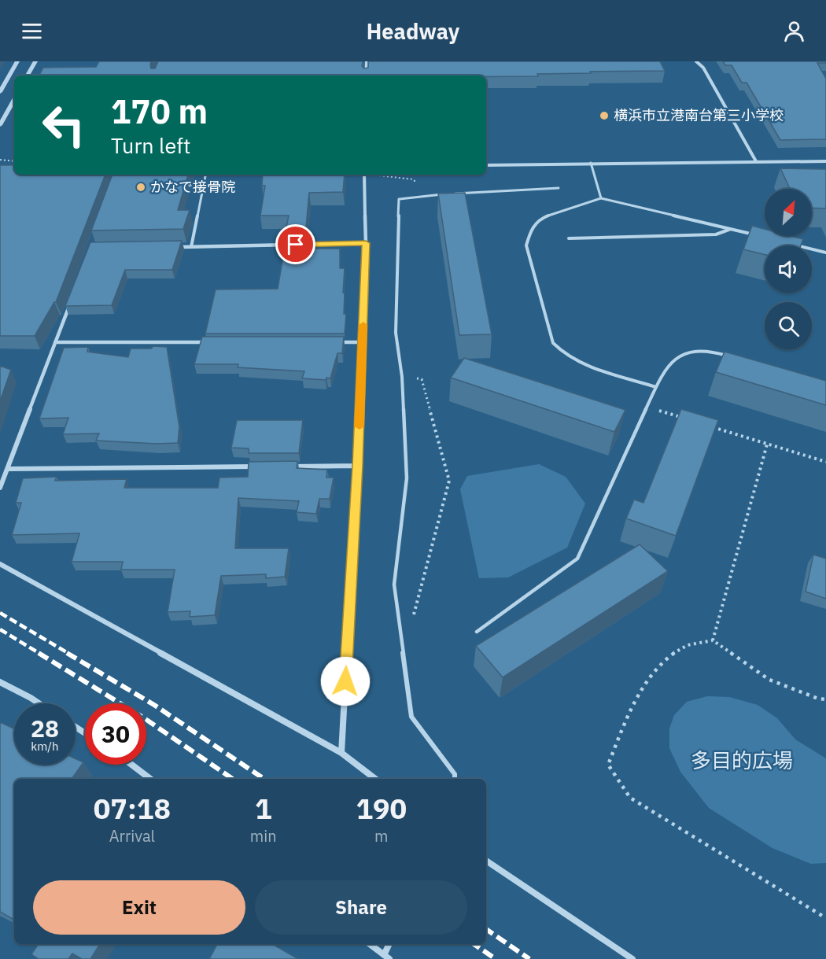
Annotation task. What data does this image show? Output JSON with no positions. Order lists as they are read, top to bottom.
{
  "parks": ["多目的広場"],
  "places": ["横浜市立港南台第三小学校", "かなで接骨院"],
  "north": "top right",
  "page": {
    "header": "Headway",
    "turn": ["170 m", "Turn left"],
    "speed": "28 km/h",
    "limit": "30",
    "eta": [
      "07:18",
      "Arrival",
      "1",
      "min",
      "190",
      "m"
    ],
    "buttons": ["Exit", "Share"]
  }
}
